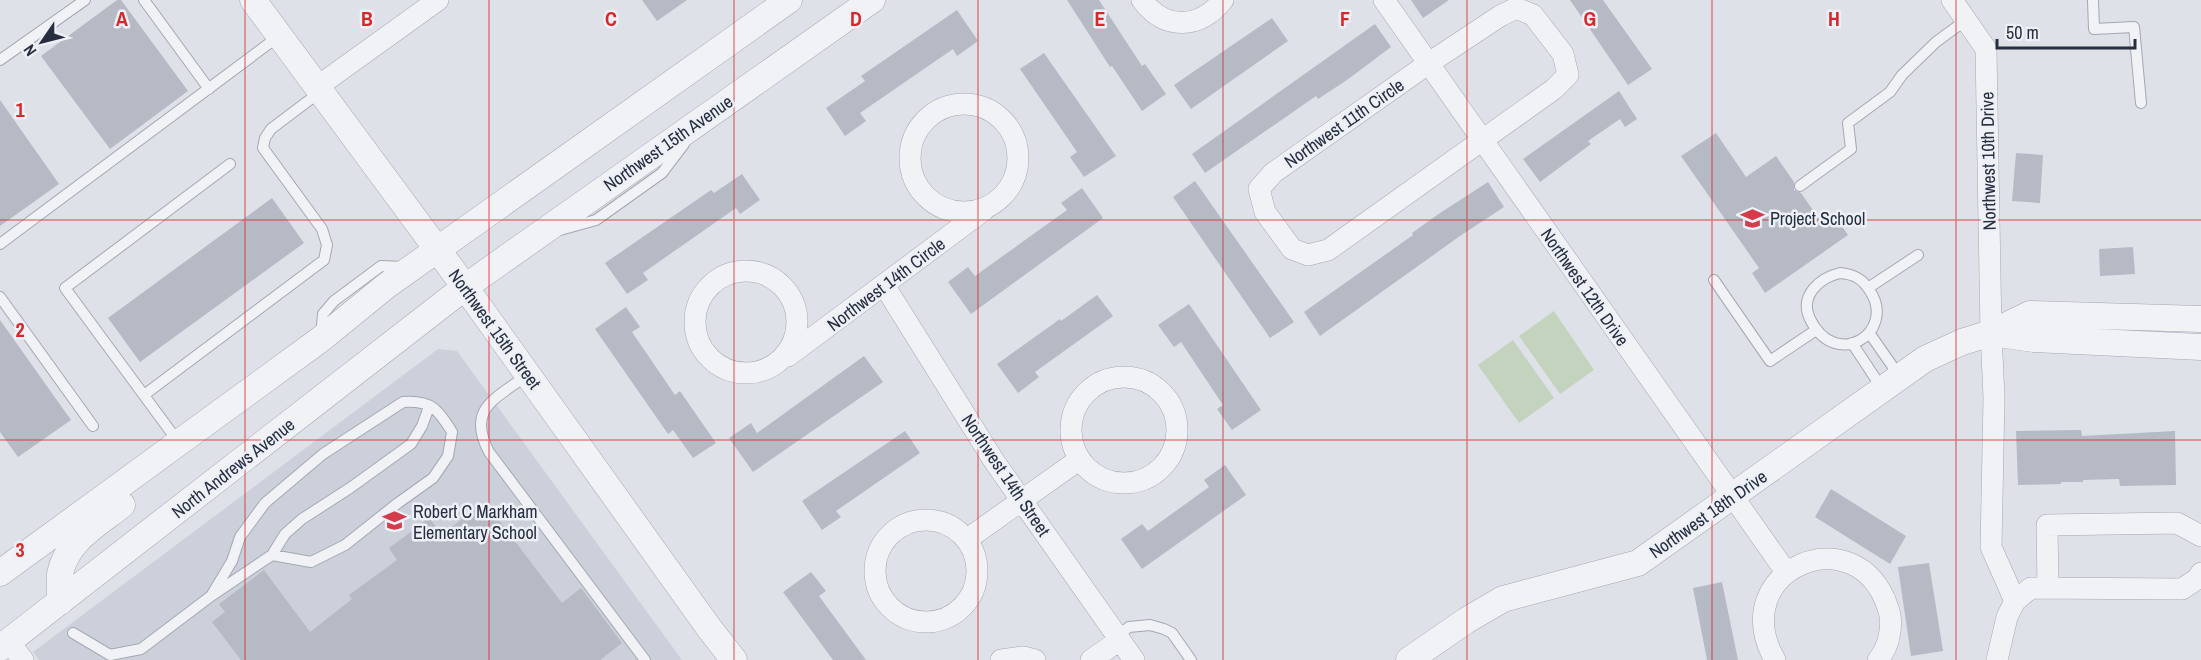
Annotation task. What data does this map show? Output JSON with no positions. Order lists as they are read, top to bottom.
{
  "streets": {
    "street": [
      "Northwest 11th Circle",
      "Northwest 15th Avenue",
      "Northwest 10th Drive",
      "Northwest 14th Circle",
      "Northwest 12th Drive",
      "Northwest 15th Street",
      "North Andrews Avenue",
      "Northwest 14th Street",
      "Northwest 18th Drive"
    ]
  },
  "crossings": [
    ["Northwest 11th Circle", "Northwest 12th Drive"],
    ["Northwest 15th Avenue", "Northwest 15th Street"],
    ["Northwest 15th Avenue", "North Andrews Avenue"],
    ["Northwest 10th Drive", "Northwest 18th Drive"],
    ["Northwest 14th Circle", "Northwest 14th Street"],
    ["Northwest 12th Drive", "Northwest 18th Drive"],
    ["Northwest 15th Street", "North Andrews Avenue"]
  ],
  "places": {
    "school or university": ["Project School", "Robert C Markham Elementary School"]
  },
  "scale_bar": "50 m",
  "north": "bottom left",
  "grid": {
    "columns": [
      "A",
      "B",
      "C",
      "D",
      "E",
      "F",
      "G",
      "H"
    ],
    "rows": ["1", "2", "3"]
  }
}
